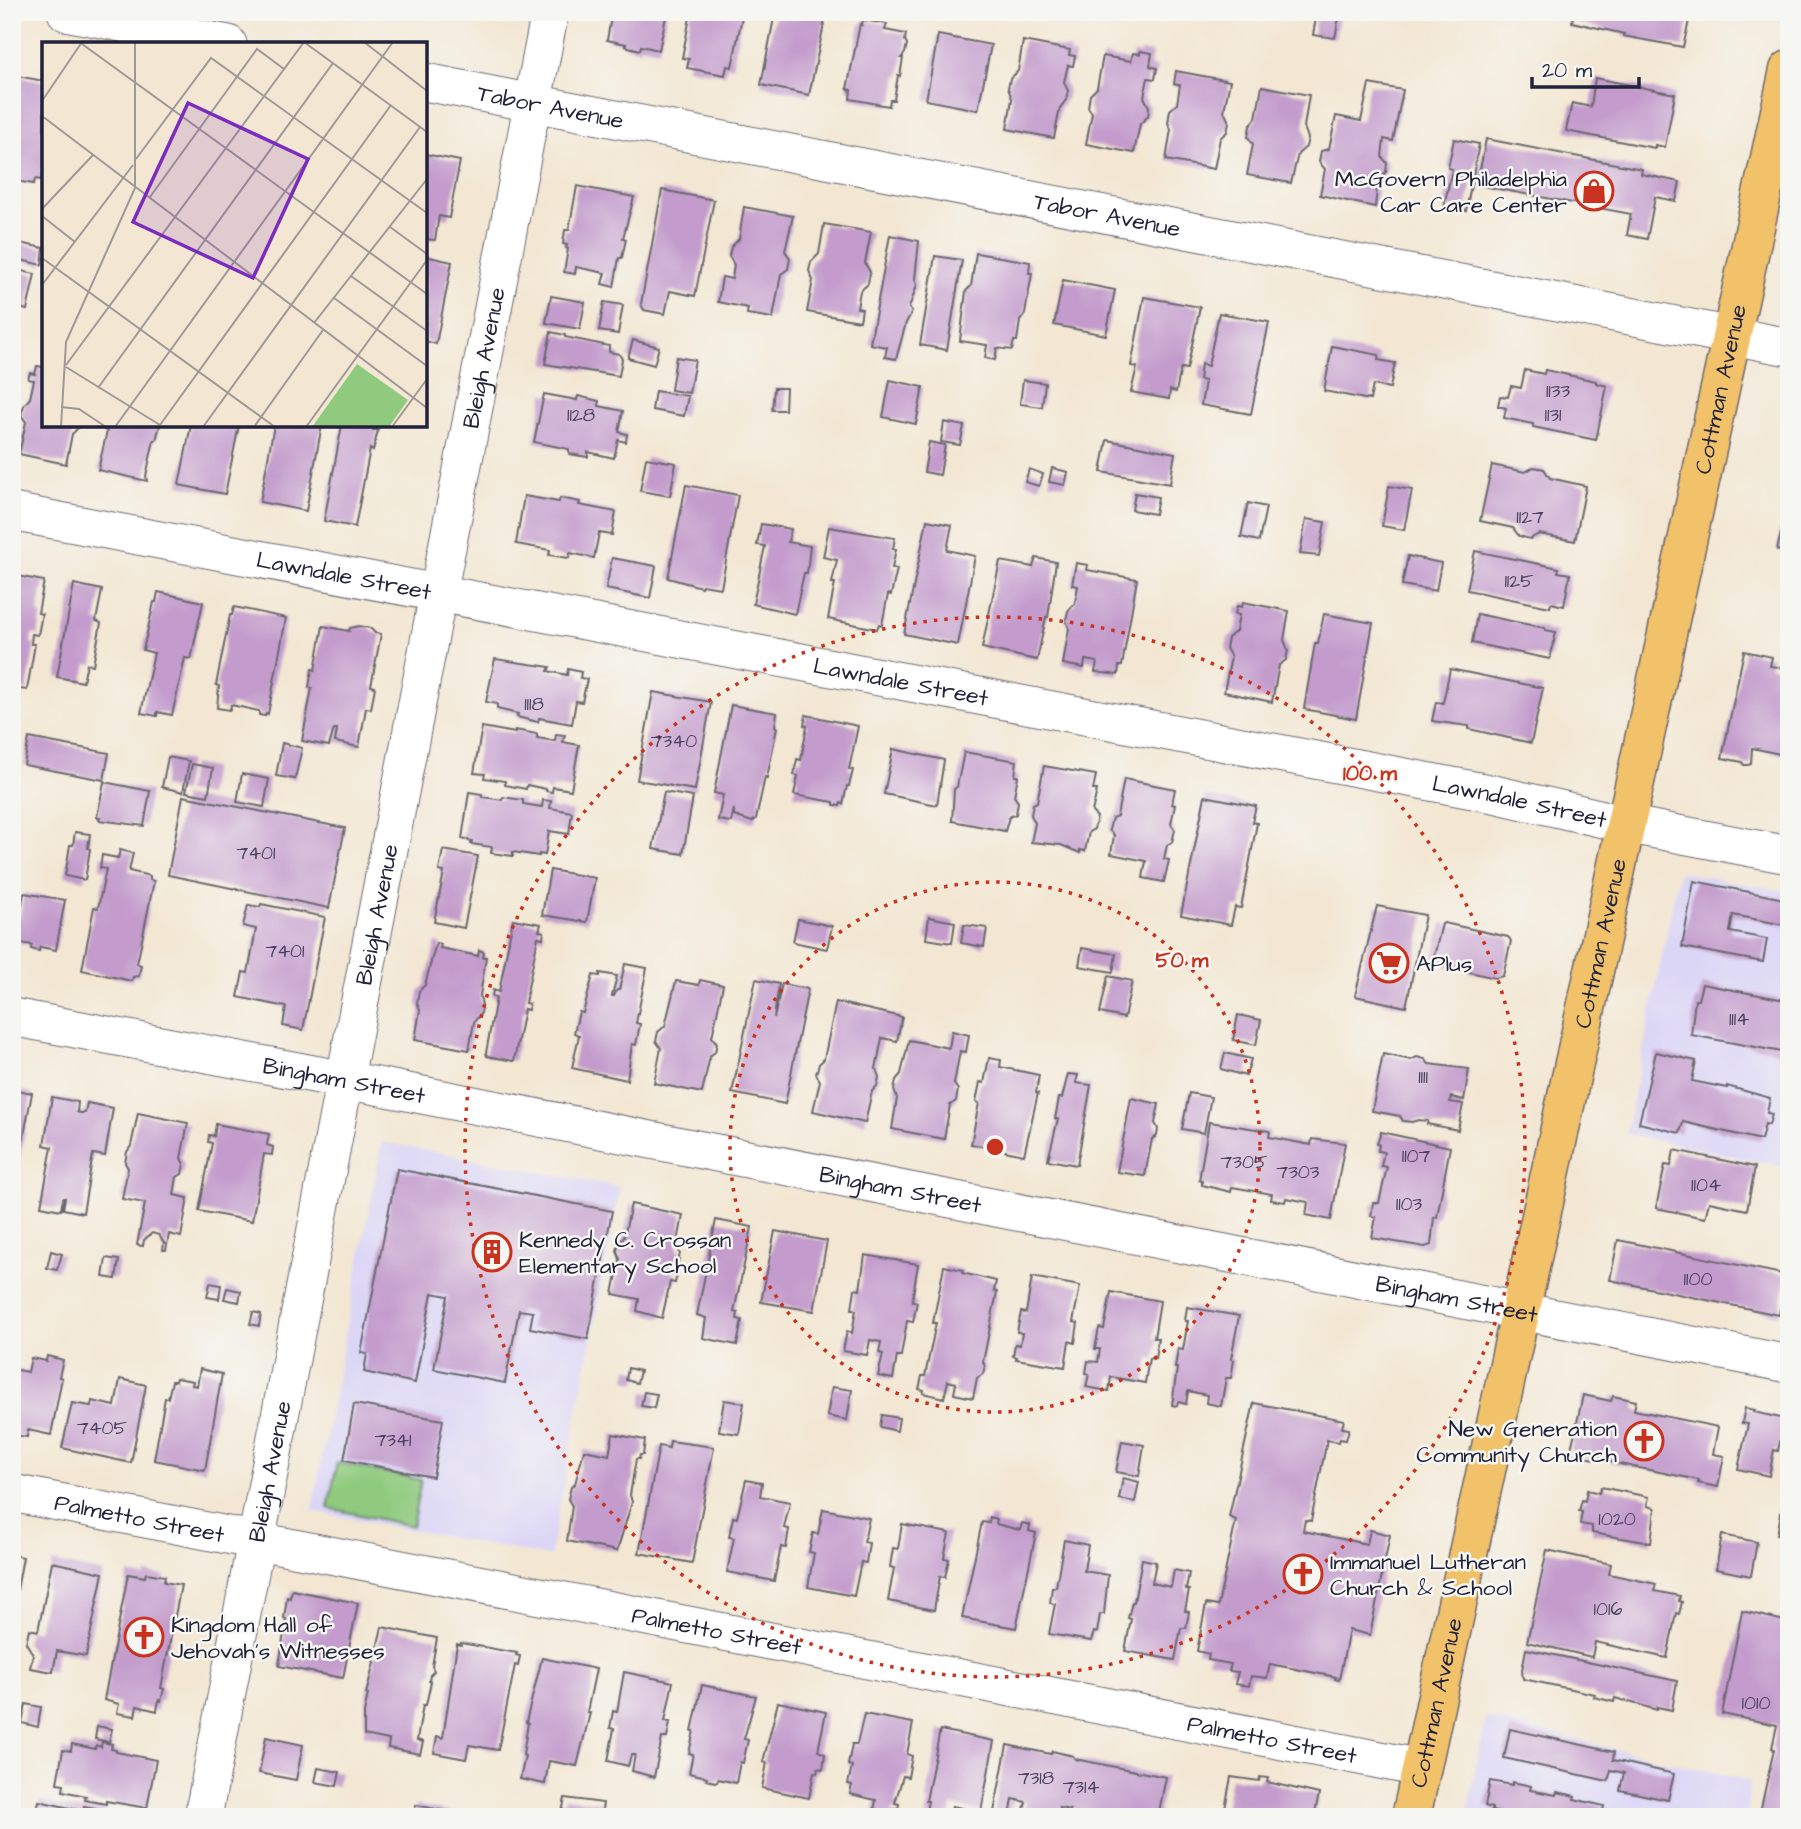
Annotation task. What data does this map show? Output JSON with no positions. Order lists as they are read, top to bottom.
{
  "streets": {
    "main road": ["Cottman Avenue"],
    "street": [
      "Tabor Avenue",
      "Bleigh Avenue",
      "Lawndale Street",
      "Bingham Street",
      "Palmetto Street"
    ]
  },
  "crossings": [
    ["Tabor Avenue", "Bleigh Avenue"],
    ["Tabor Avenue", "Cottman Avenue"],
    ["Bleigh Avenue", "Lawndale Street"],
    ["Bleigh Avenue", "Bingham Street"],
    ["Bleigh Avenue", "Palmetto Street"],
    ["Cottman Avenue", "Lawndale Street"],
    ["Cottman Avenue", "Bingham Street"],
    ["Cottman Avenue", "Palmetto Street"]
  ],
  "places": {
    "shop": ["McGovern Philadelphia Car Care Center"],
    "supermarket": ["APlus"],
    "building": ["Kennedy C. Crossan Elementary School"],
    "church": ["New Generation Community Church", "Immanuel Lutheran Church & School", "Kingdom Hall of Jehovah's Witnesses"]
  },
  "house_numbers": [
    "1133",
    "1128",
    "1131",
    "1127",
    "1125",
    "1118",
    "7340",
    "7401",
    "7401",
    "1114",
    "1111",
    "1107",
    "7305",
    "7303",
    "1104",
    "1103",
    "1100",
    "7405",
    "7341",
    "1020",
    "1016",
    "1010",
    "7318",
    "7314"
  ],
  "scale_bar": "20 m",
  "rings": ["100 m", "50 m"]
}
